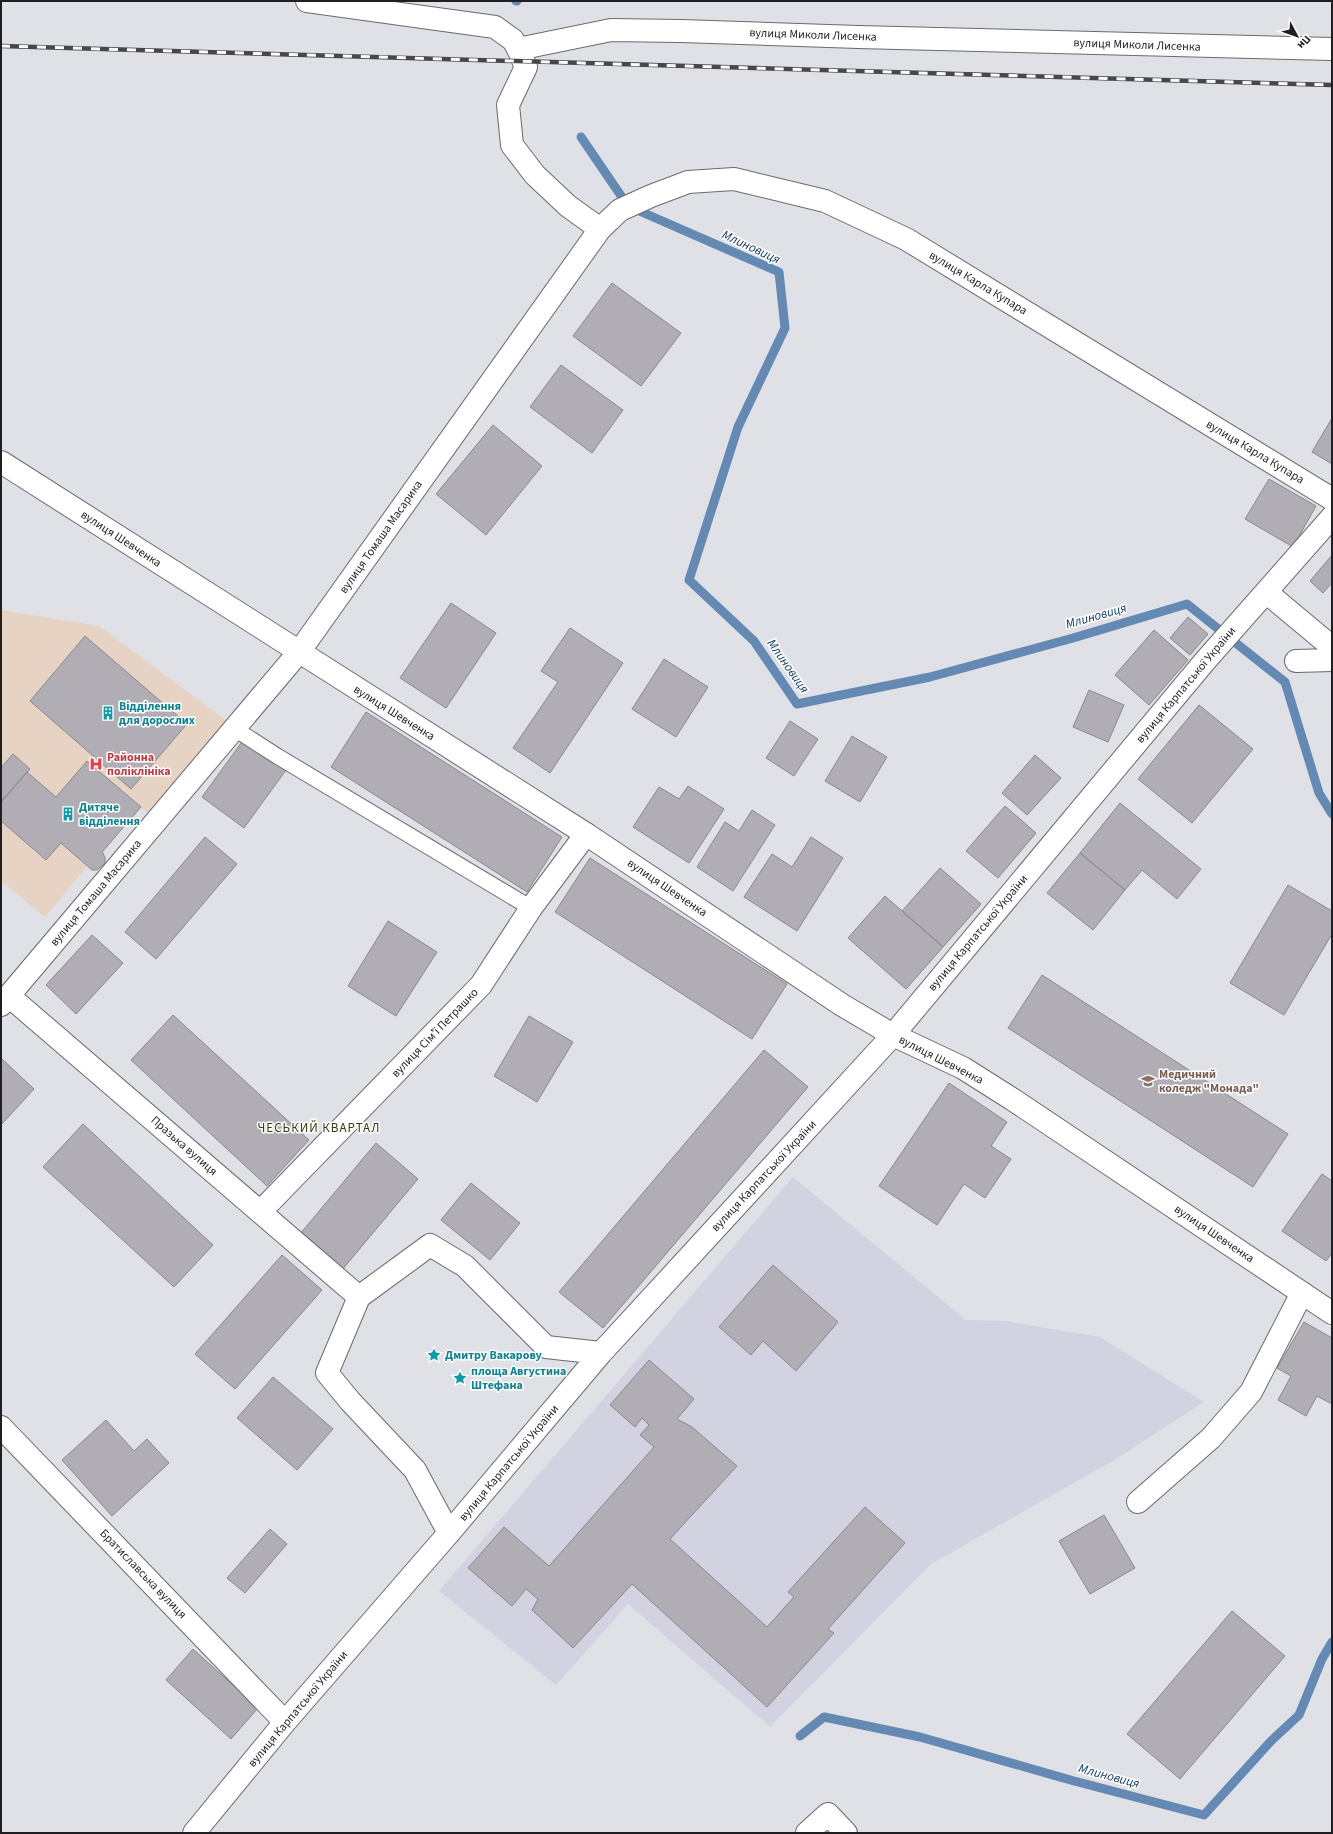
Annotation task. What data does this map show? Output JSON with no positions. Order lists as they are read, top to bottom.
{
  "streets": {
    "street": [
      "вулиця Миколи Лисенка",
      "вулиця Карла Купара",
      "вулиця Томаша Масарика",
      "вулиця Шевченка",
      "вулиця Карпатської України",
      "вулиця Сімʼї Петрашко",
      "Празька вулиця",
      "Братиславська вулиця"
    ]
  },
  "crossings": [
    ["вулиця Карла Купара", "вулиця Томаша Масарика"],
    ["вулиця Томаша Масарика", "вулиця Шевченка"],
    ["вулиця Томаша Масарика", "Празька вулиця"],
    ["вулиця Шевченка", "вулиця Карпатської України"],
    ["вулиця Шевченка", "вулиця Сімʼї Петрашко"],
    ["вулиця Карпатської України", "Братиславська вулиця"],
    ["вулиця Сімʼї Петрашко", "Празька вулиця"]
  ],
  "districts": ["ЧЕСЬКИЙ КВАРТАЛ"],
  "water": ["Млиновиця"],
  "places": {
    "building": ["Відділення для дорослих", "Дитяче відділення"],
    "hospital": ["Районна поліклініка"],
    "school or university": ["Медичний коледж \"Монада\""],
    "place": ["Дмитру Вакарову", "площа Августина Штефана"]
  },
  "north": "bottom right"
}
